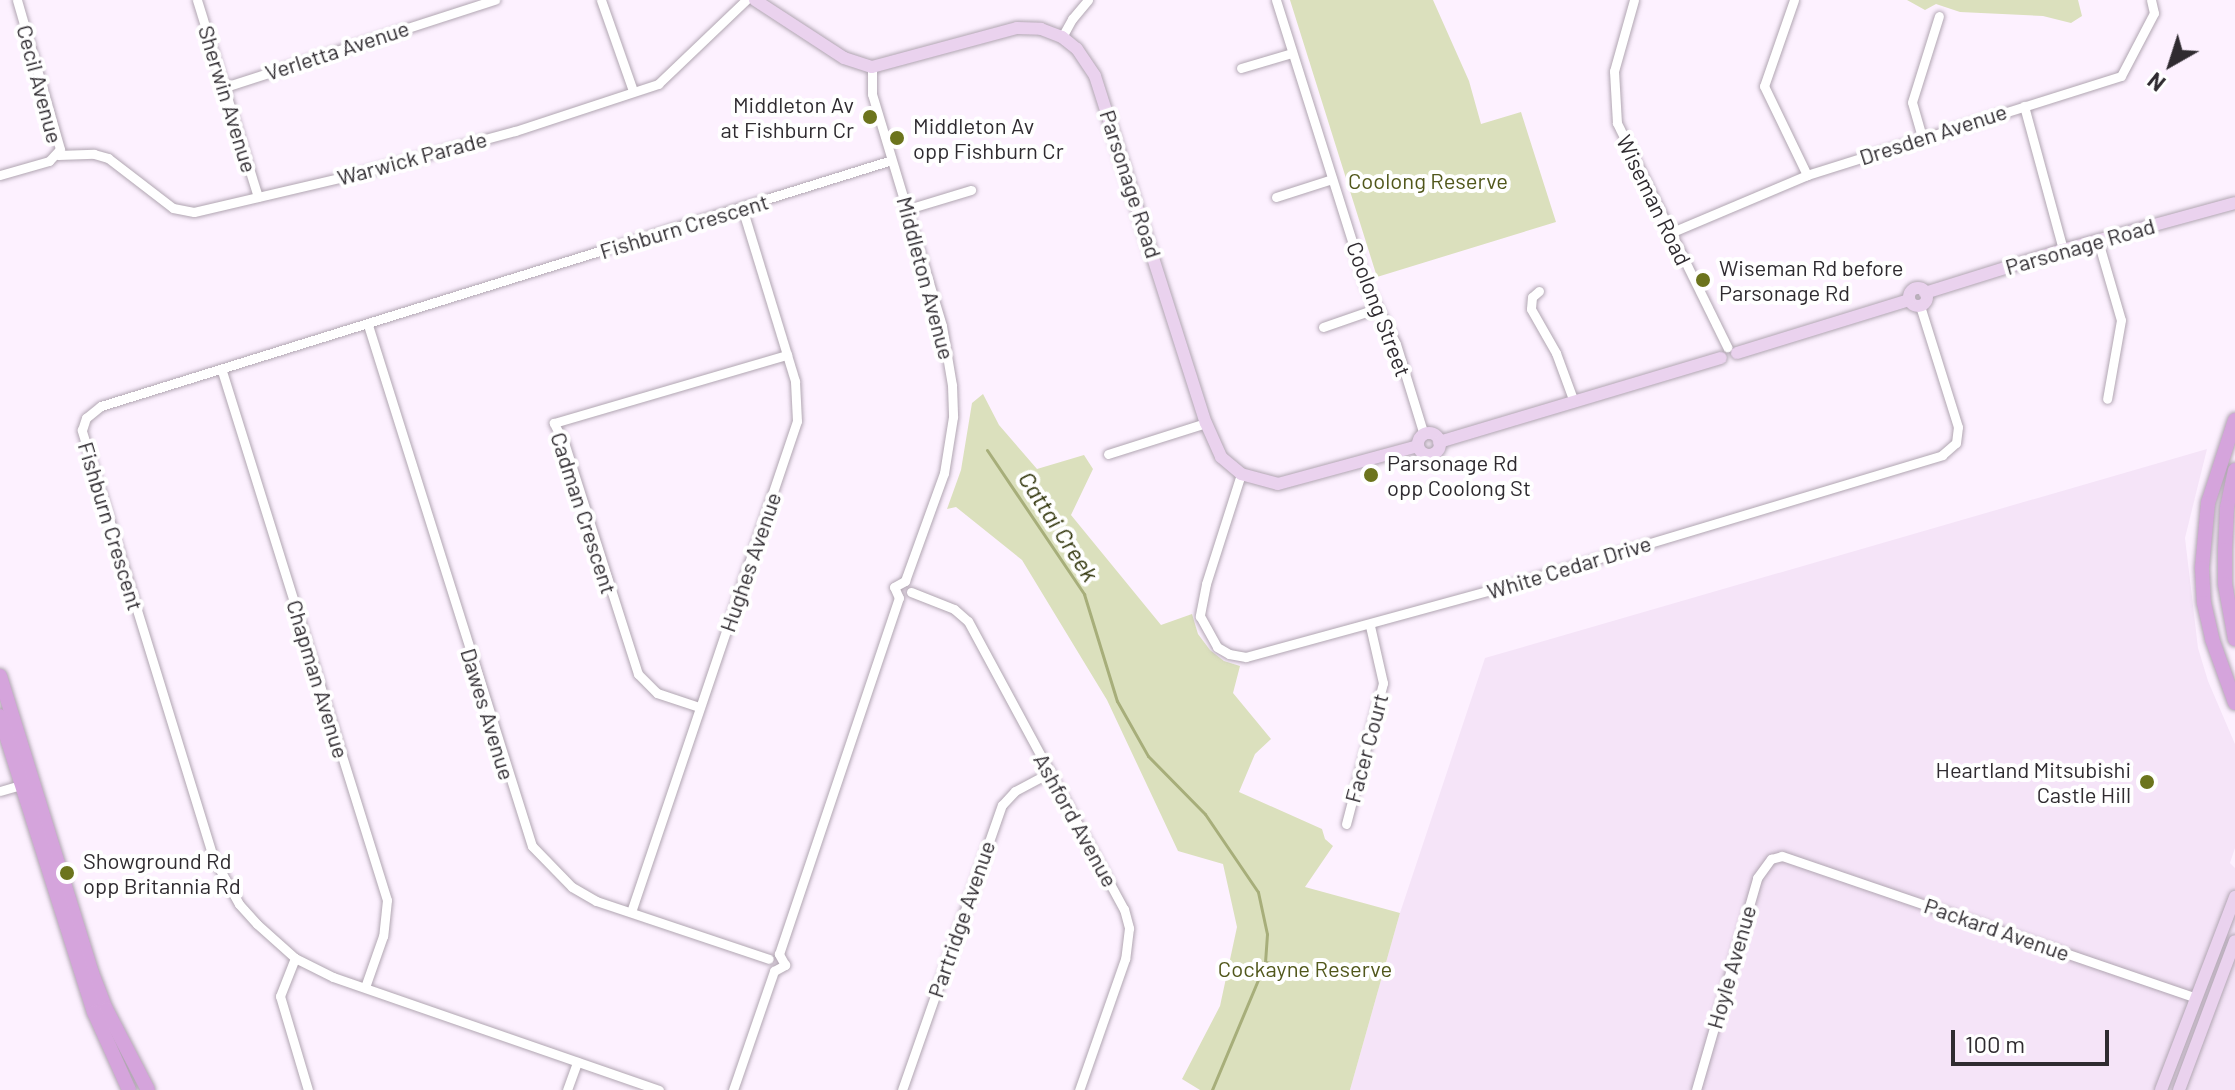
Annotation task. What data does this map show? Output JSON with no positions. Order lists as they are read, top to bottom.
{
  "streets": {
    "street": [
      "Verletta Avenue",
      "Cecil Avenue",
      "Sherwin Avenue",
      "Dresden Avenue",
      "Warwick Parade",
      "Parsonage Road",
      "Wiseman Road",
      "Fishburn Crescent",
      "Middleton Avenue",
      "Coolong Street",
      "Cadman Crescent",
      "Hughes Avenue",
      "White Cedar Drive",
      "Chapman Avenue",
      "Dawes Avenue",
      "Facer Court",
      "Ashford Avenue",
      "Partridge Avenue",
      "Packard Avenue",
      "Hoyle Avenue"
    ]
  },
  "crossings": [
    ["Verletta Avenue", "Sherwin Avenue"],
    ["Cecil Avenue", "Warwick Parade"],
    ["Sherwin Avenue", "Warwick Parade"],
    ["Dresden Avenue", "Wiseman Road"],
    ["Parsonage Road", "White Cedar Drive"],
    ["Fishburn Crescent", "Middleton Avenue"],
    ["Fishburn Crescent", "Hughes Avenue"],
    ["Fishburn Crescent", "Chapman Avenue"],
    ["Fishburn Crescent", "Dawes Avenue"],
    ["Cadman Crescent", "Hughes Avenue"],
    ["Hughes Avenue", "Dawes Avenue"],
    ["White Cedar Drive", "Facer Court"],
    ["Ashford Avenue", "Partridge Avenue"],
    ["Packard Avenue", "Hoyle Avenue"]
  ],
  "water": ["Cattai Creek"],
  "parks": ["Coolong Reserve", "Cockayne Reserve"],
  "places": [
    "Middleton Av at Fishburn Cr",
    "Middleton Av opp Fishburn Cr",
    "Wiseman Rd before Parsonage Rd",
    "Parsonage Rd opp Coolong St",
    "Heartland Mitsubishi Castle Hill",
    "Showground Rd opp Britannia Rd"
  ],
  "scale_bar": "100 m",
  "north": "bottom left"
}
